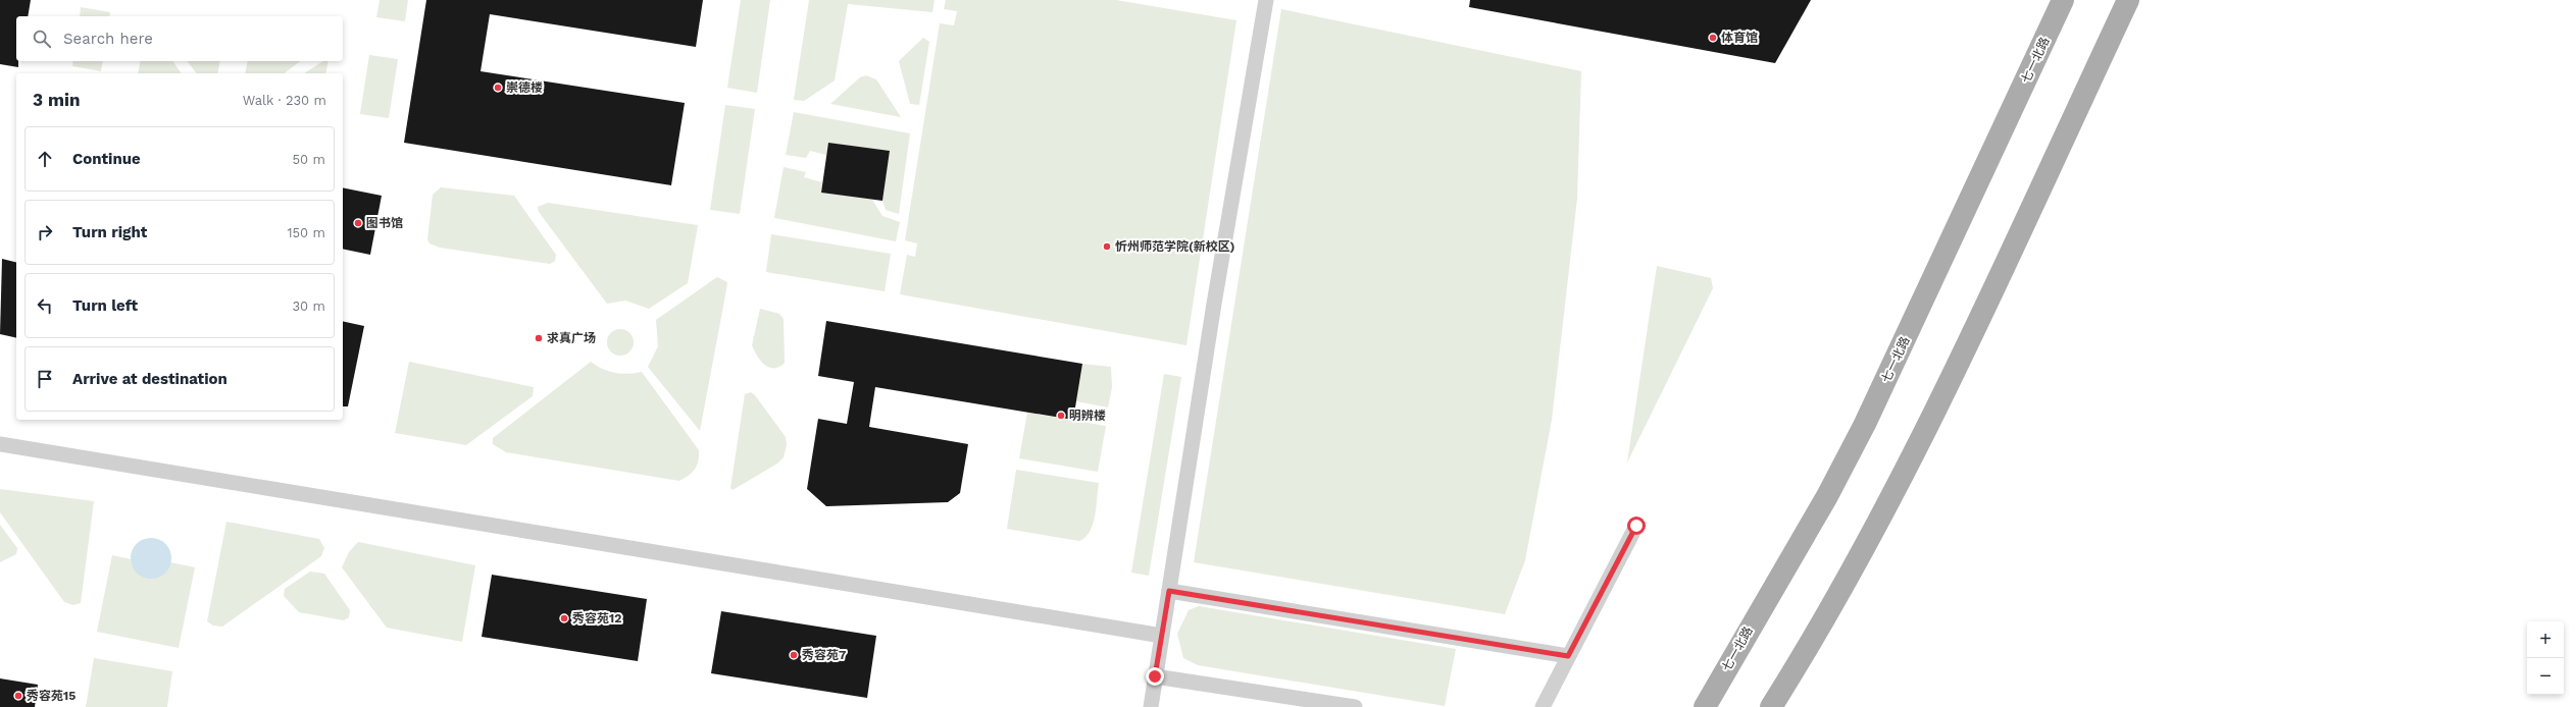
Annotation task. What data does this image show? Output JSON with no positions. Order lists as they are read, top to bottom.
{
  "streets": {
    "main road": ["七一北路"]
  },
  "places": [
    "体育馆",
    "崇德楼",
    "图书馆",
    "忻州师范学院(新校区)",
    "求真广场",
    "明辨楼",
    "秀容苑12",
    "秀容苑7",
    "秀容苑15"
  ],
  "page": {
    "search": "Search here",
    "heading": ["3 min", "Walk · 230 m"],
    "list": [
      ["Continue", "50 m"],
      ["Turn right", "150 m"],
      ["Turn left", "30 m"],
      "Arrive at destination"
    ],
    "map_buttons": ["+", "−"]
  }
}
